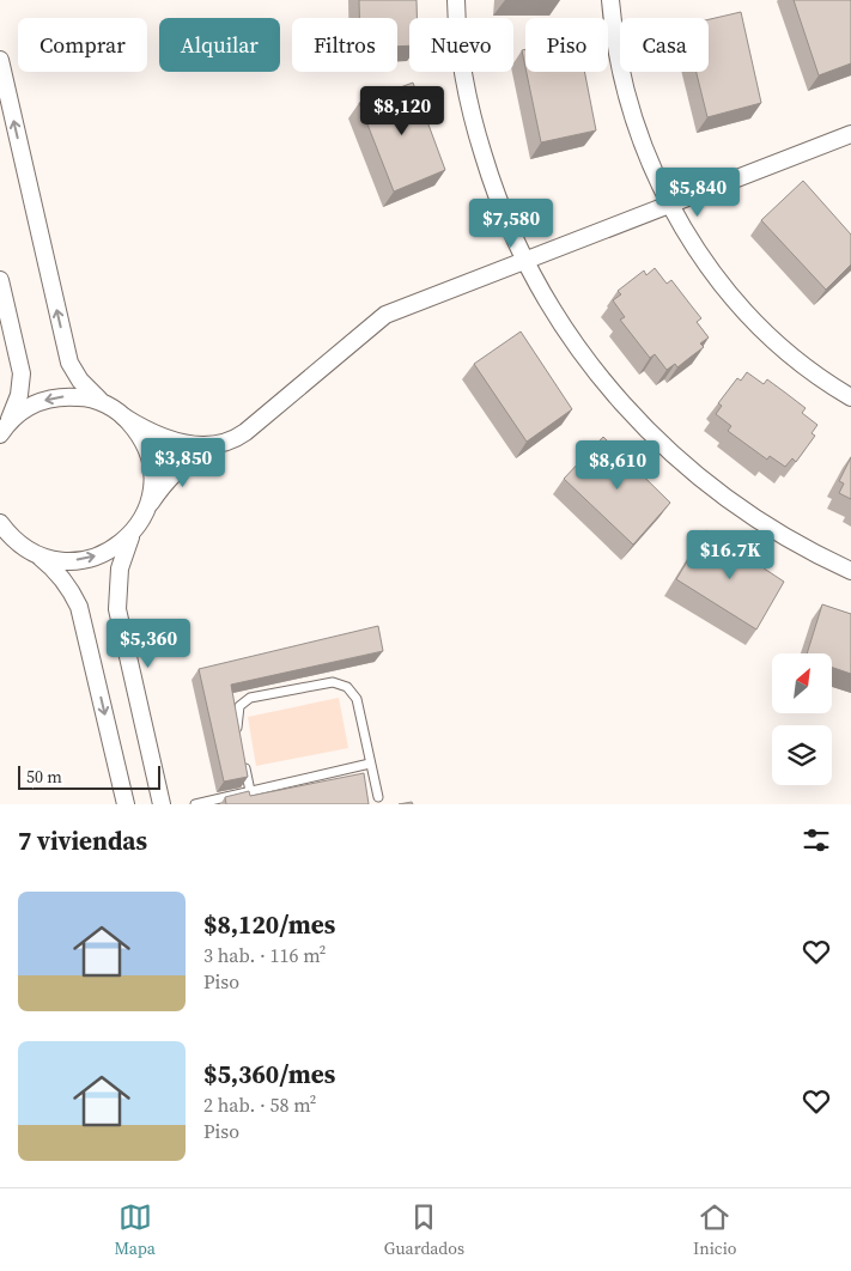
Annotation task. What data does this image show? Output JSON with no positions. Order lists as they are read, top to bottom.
{
  "scale_bar": "50 m",
  "north": "top right",
  "page": {
    "chip": [
      "Comprar",
      "Alquilar",
      "Filtros",
      "Nuevo",
      "Piso",
      "Casa"
    ],
    "price": [
      "$8,120",
      "$5,840",
      "$7,580",
      "$3,850",
      "$8,610",
      "$16.7K",
      "$5,360"
    ],
    "scale": "50 m",
    "heading": "7 viviendas",
    "list": [
      {
        "name": "$8,120/mes",
        "note": "3 hab. · 116 m² · Piso"
      },
      {
        "name": "$5,360/mes",
        "note": "2 hab. · 58 m² · Piso"
      }
    ],
    "tabs": ["Mapa", "Guardados", "Inicio"]
  }
}
